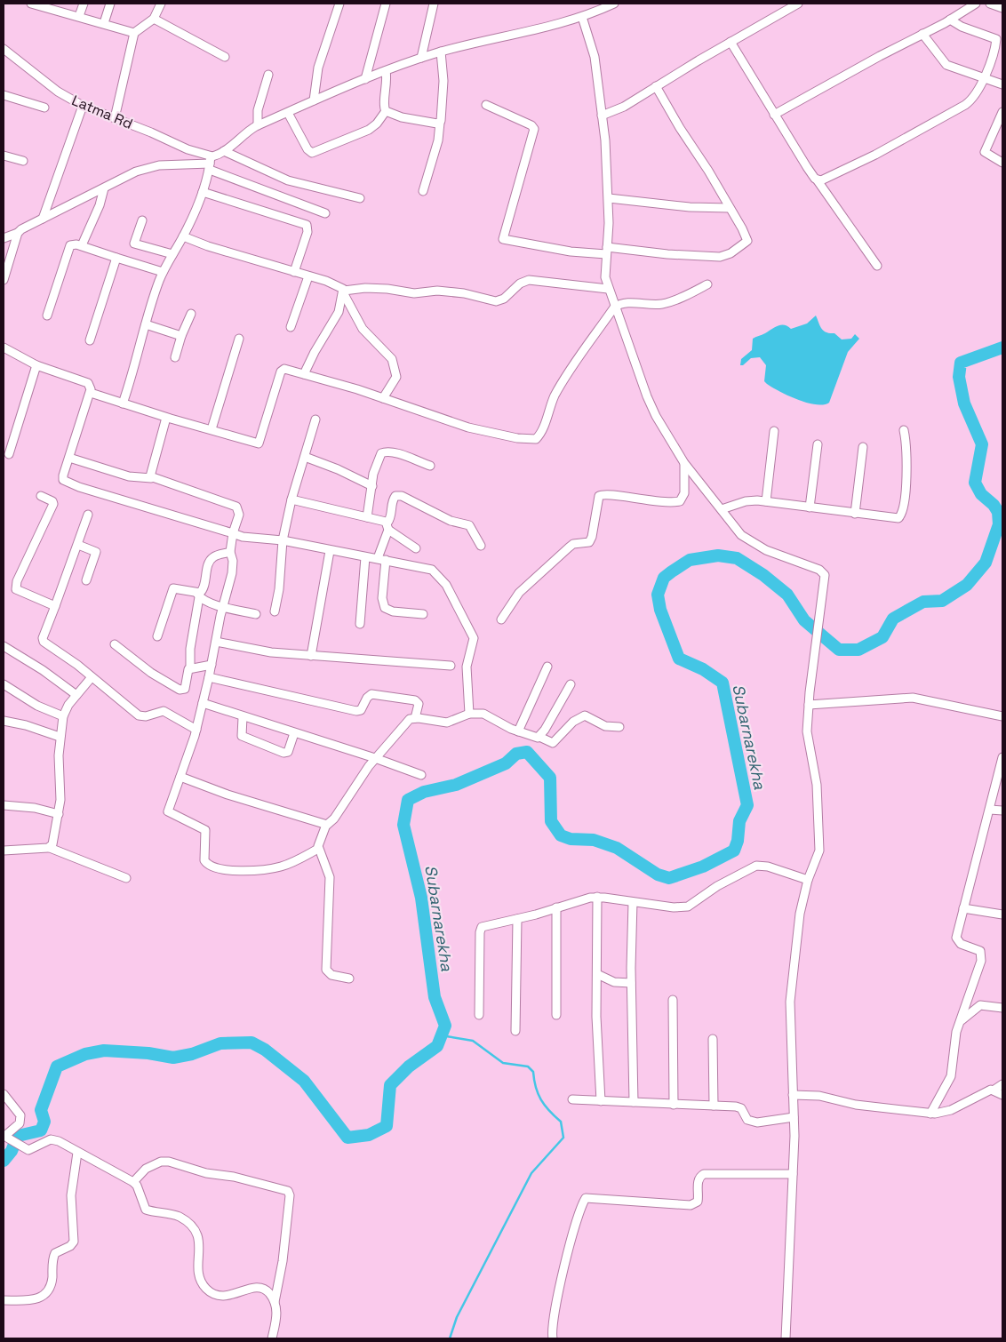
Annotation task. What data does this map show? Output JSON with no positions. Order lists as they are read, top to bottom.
{
  "streets": {
    "street": ["Latma Rd"]
  },
  "water": ["Subarnarekha"]
}
